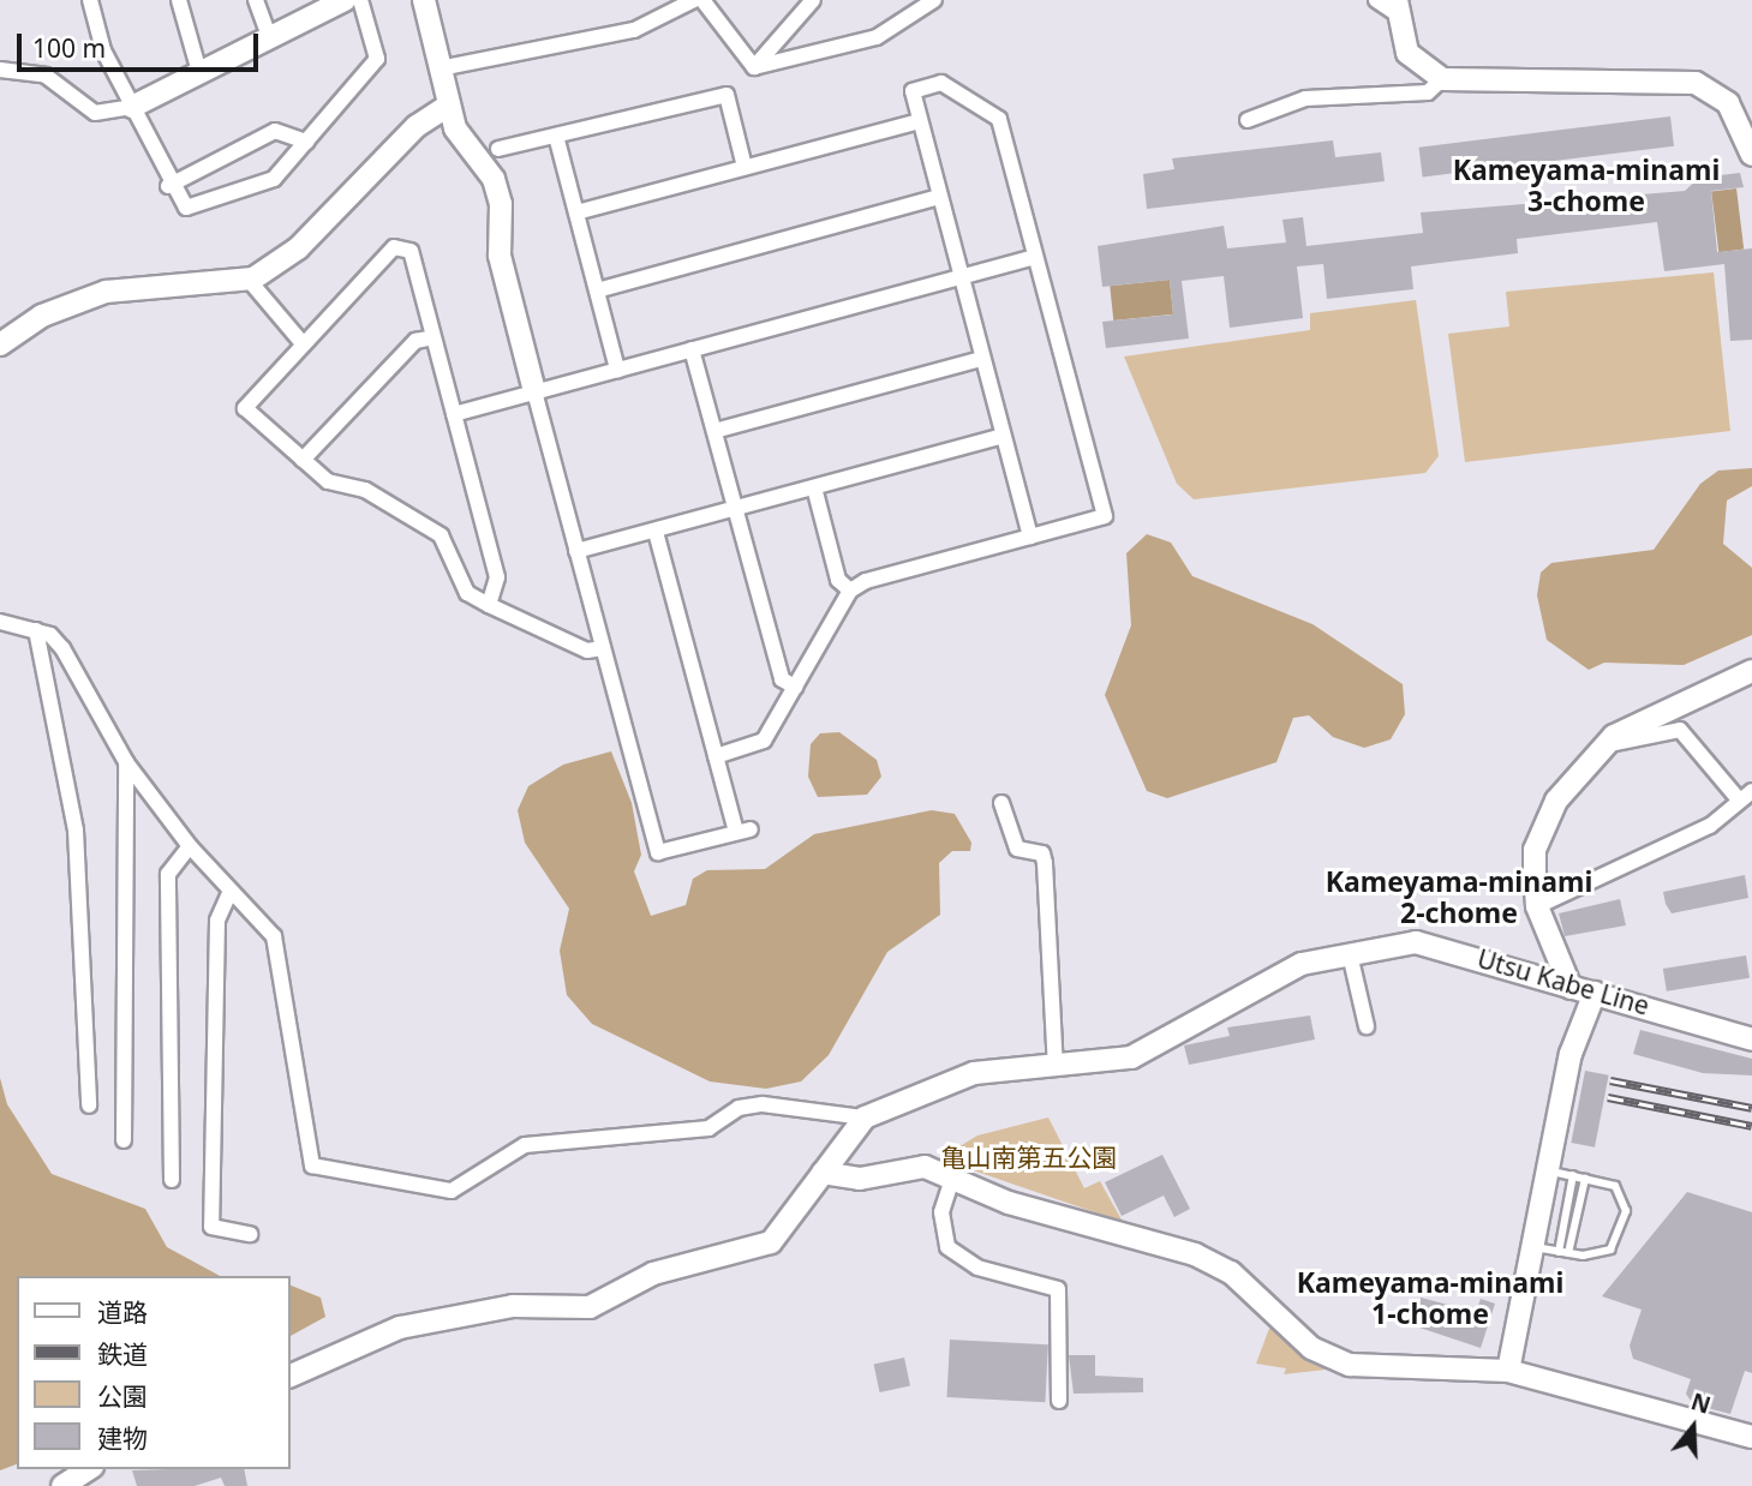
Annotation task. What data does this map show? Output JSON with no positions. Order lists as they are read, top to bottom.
{
  "streets": {
    "street": ["Utsu Kabe Line"]
  },
  "districts": ["Kameyama-minami 3-chome", "Kameyama-minami 2-chome", "Kameyama-minami 1-chome"],
  "parks": ["亀山南第五公園"],
  "legend": [
    "道路",
    "鉄道",
    "公園",
    "建物"
  ],
  "scale_bar": "100 m",
  "north": "top"
}
